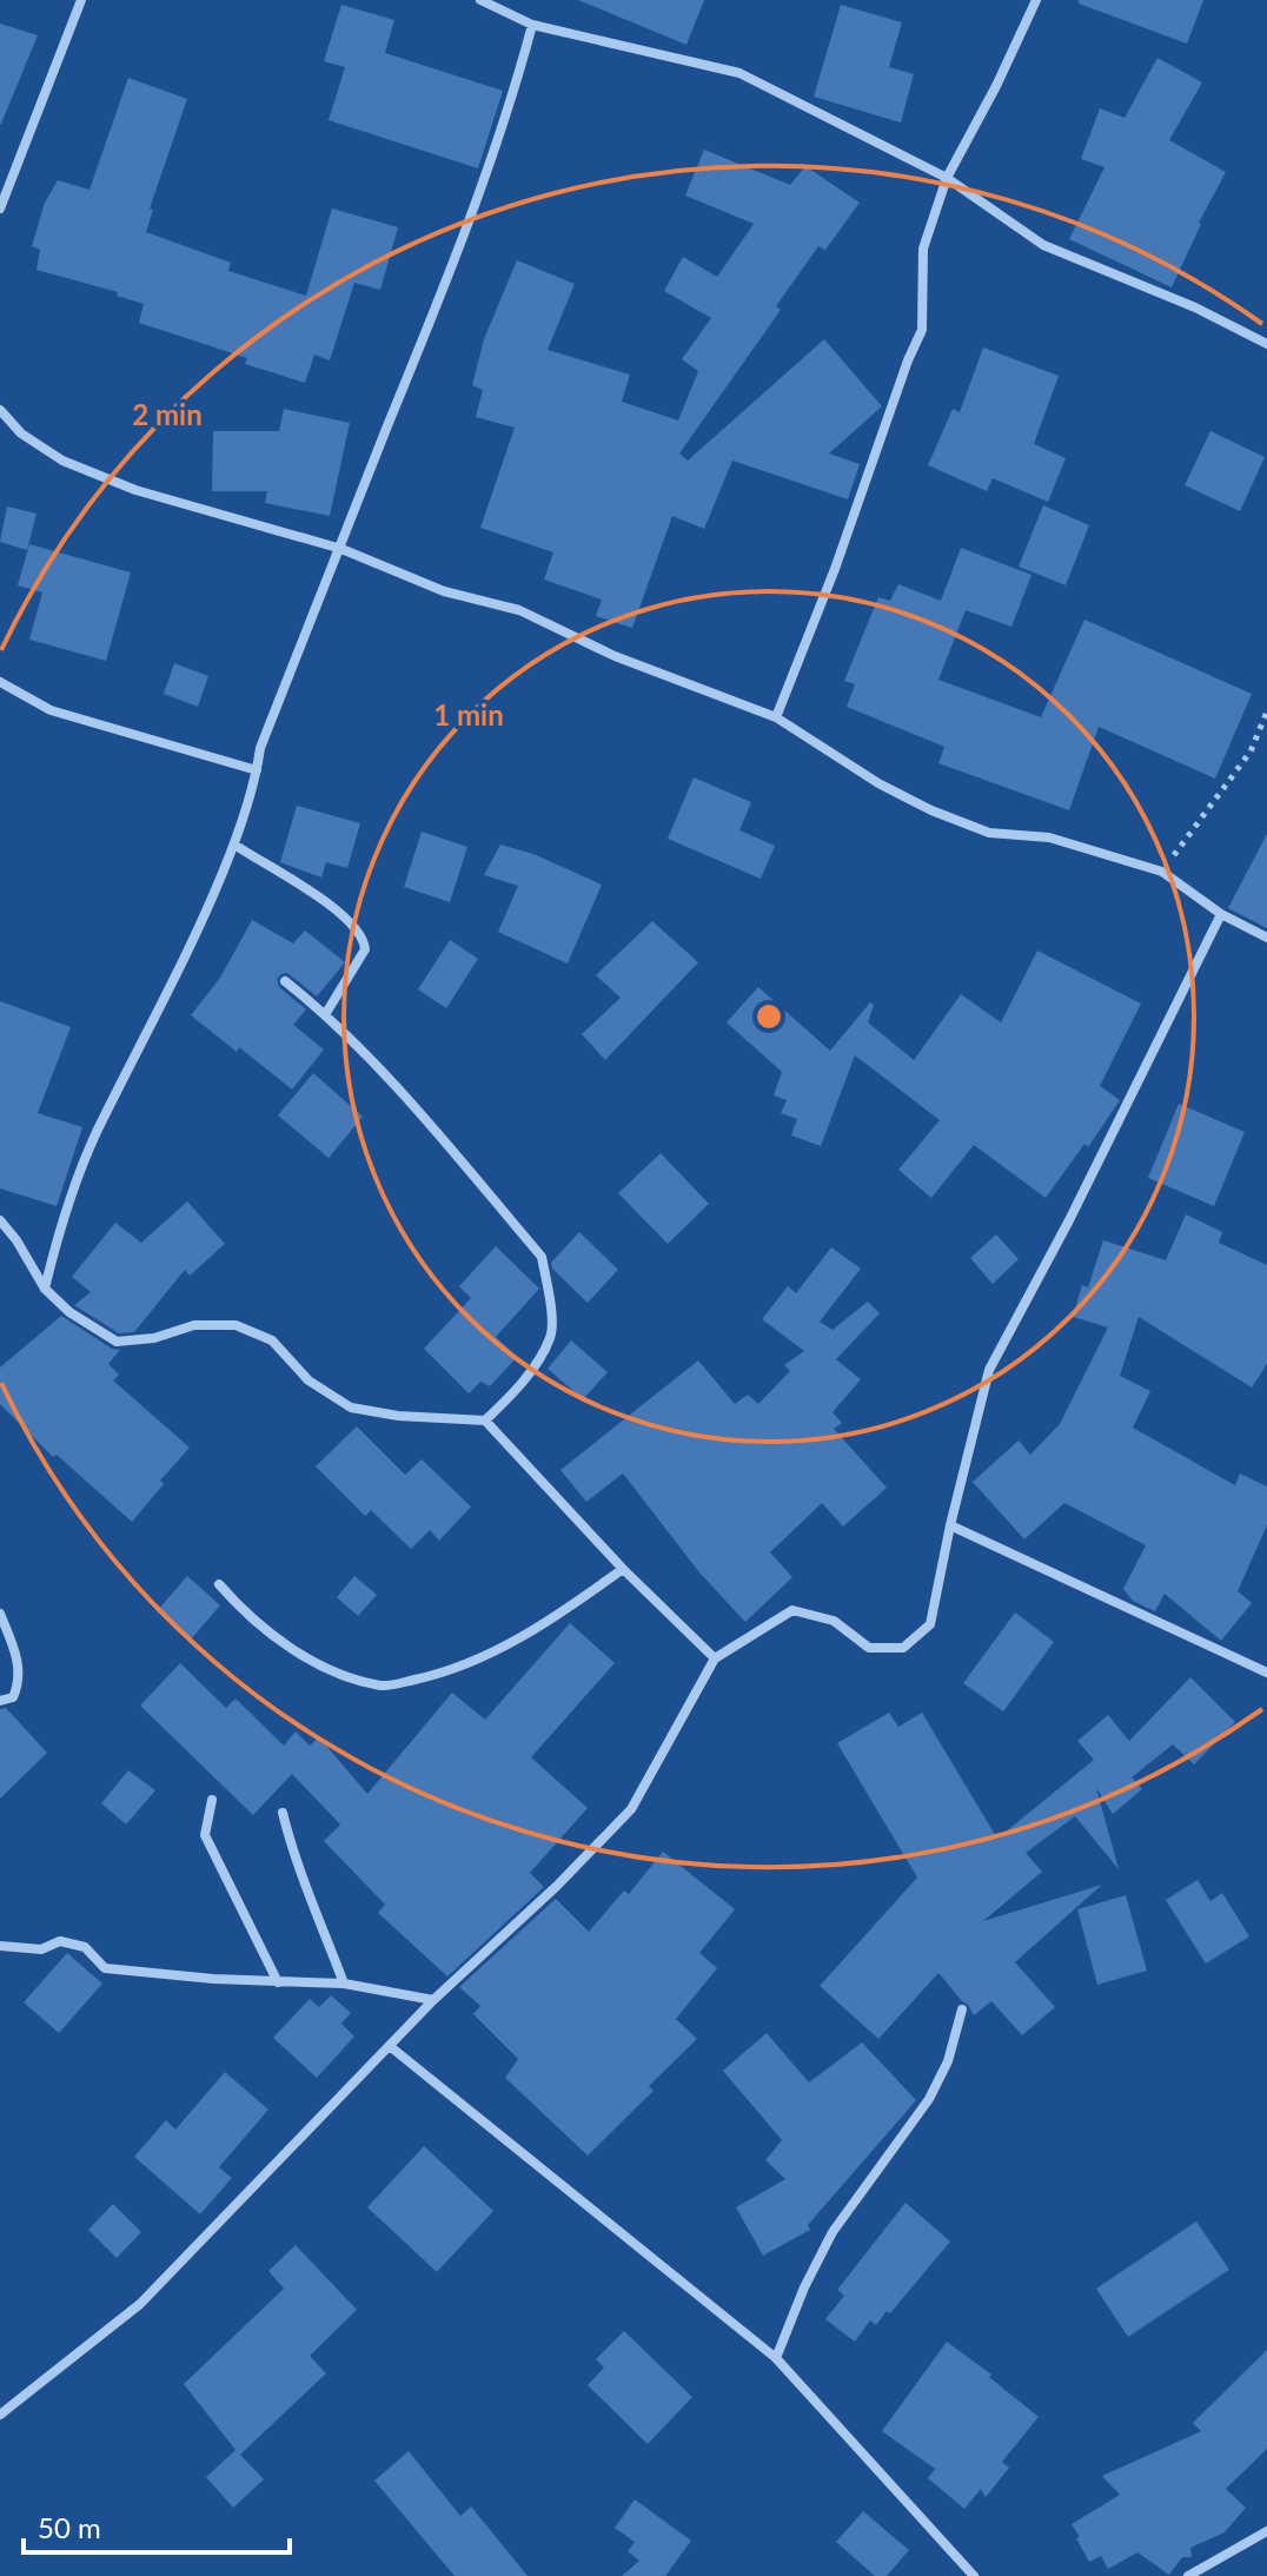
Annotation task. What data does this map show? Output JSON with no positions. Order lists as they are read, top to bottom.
{
  "scale_bar": "50 m",
  "rings": ["2 min", "1 min"]
}
